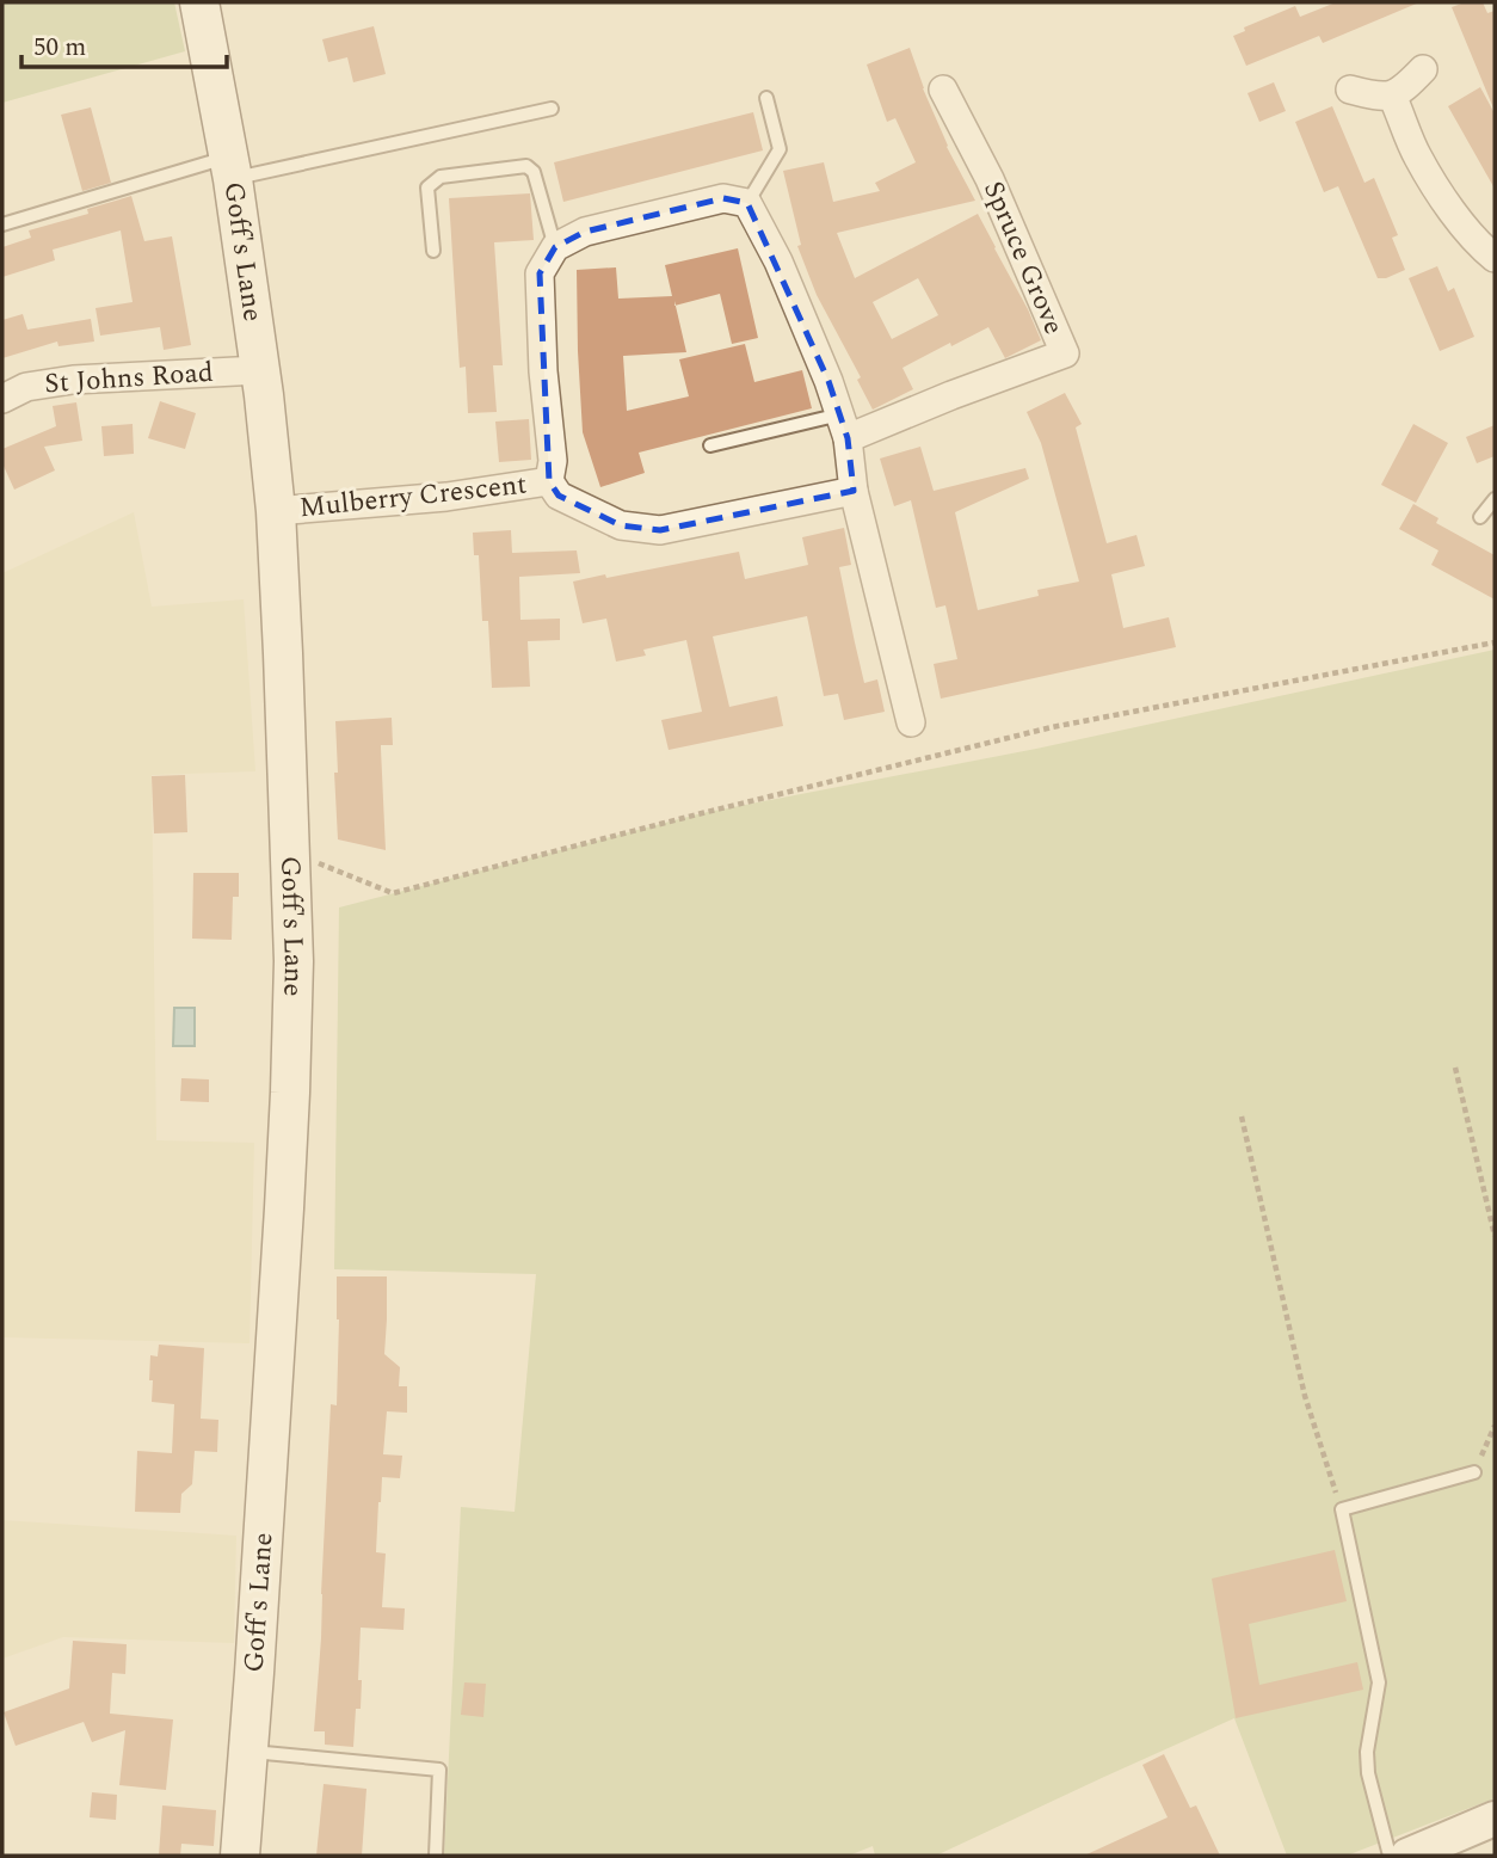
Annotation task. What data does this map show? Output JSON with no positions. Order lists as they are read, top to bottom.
{
  "streets": {
    "main road": ["Goff's Lane"],
    "street": ["Spruce Grove", "St Johns Road", "Mulberry Crescent"]
  },
  "crossings": [
    ["Goff's Lane", "St Johns Road"],
    ["Goff's Lane", "Mulberry Crescent"]
  ],
  "scale_bar": "50 m"
}
